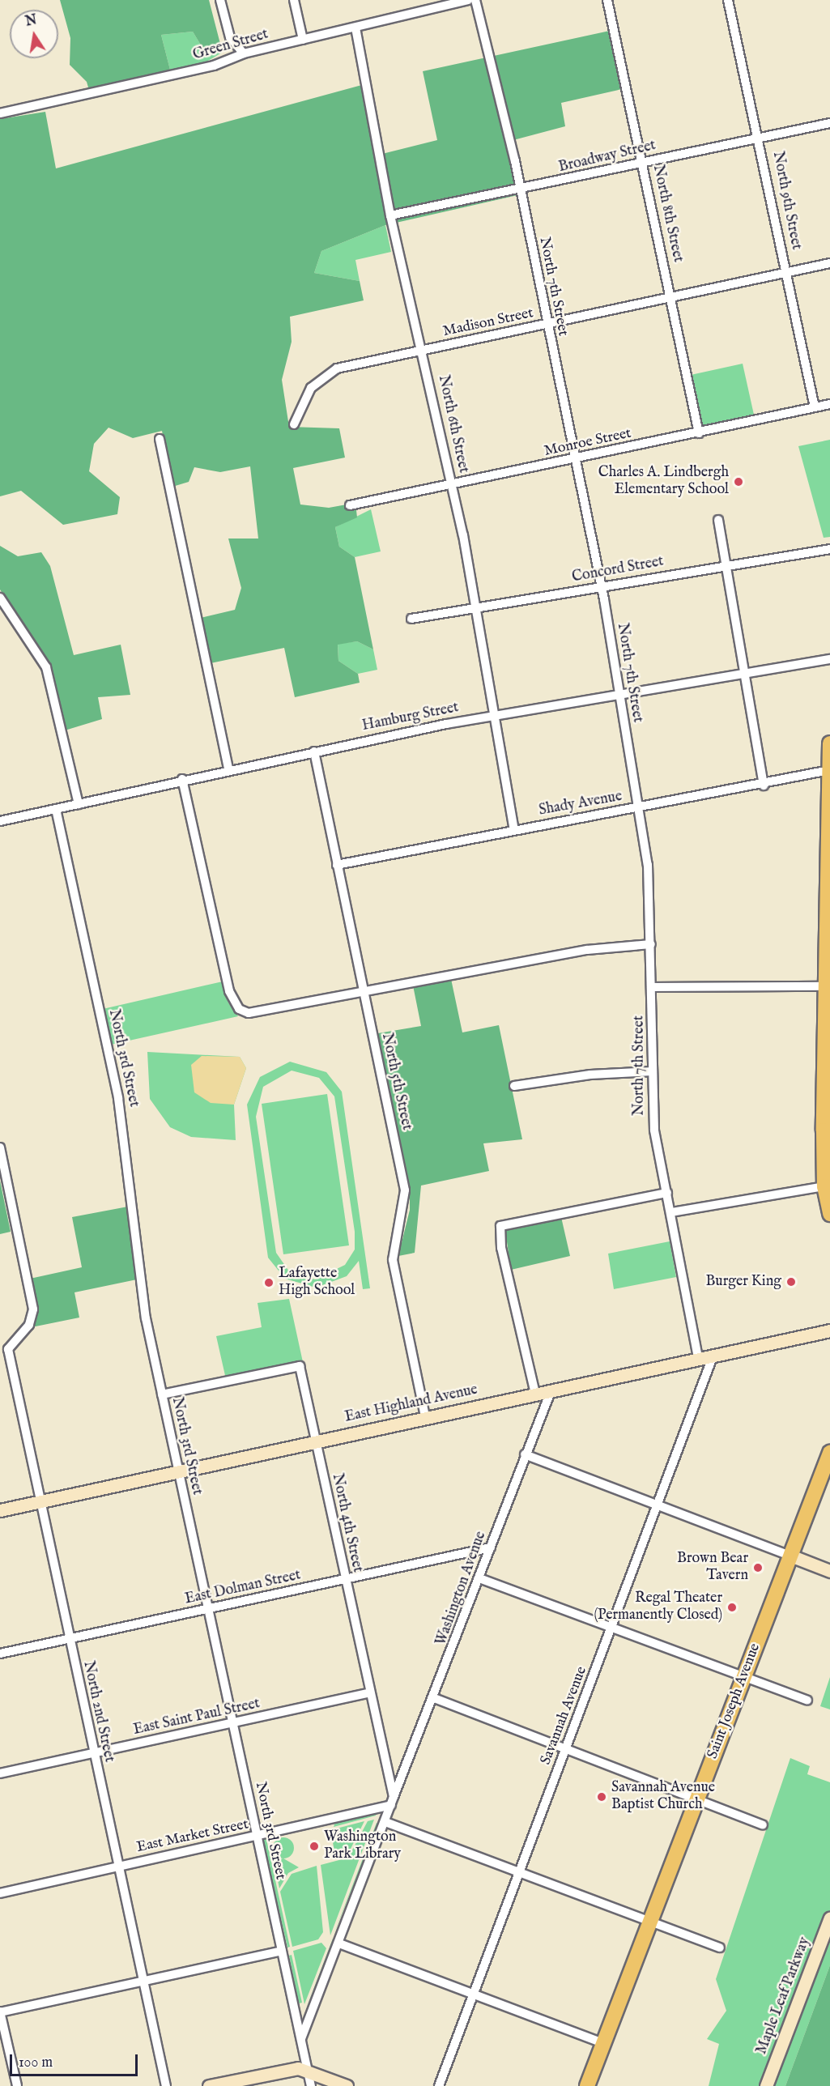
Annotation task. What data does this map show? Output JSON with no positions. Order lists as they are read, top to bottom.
{
  "streets": {
    "main road": ["Saint Joseph Avenue"],
    "street": [
      "Green Street",
      "Broadway Street",
      "North 9th Street",
      "North 8th Street",
      "North 7th Street",
      "Madison Street",
      "North 6th Street",
      "Monroe Street",
      "Concord Street",
      "Hamburg Street",
      "Shady Avenue",
      "North 3rd Street",
      "North 5th Street",
      "East Highland Avenue",
      "North 4th Street",
      "East Dolman Street",
      "Washington Avenue",
      "North 2nd Street",
      "Savannah Avenue",
      "East Saint Paul Street",
      "East Market Street",
      "Maple Leaf Parkway"
    ]
  },
  "crossings": [
    ["Green Street", "North 6th Street"],
    ["Broadway Street", "North 9th Street"],
    ["Broadway Street", "North 8th Street"],
    ["Broadway Street", "North 7th Street"],
    ["Broadway Street", "North 6th Street"],
    ["North 9th Street", "Madison Street"],
    ["North 9th Street", "Monroe Street"],
    ["North 8th Street", "Madison Street"],
    ["North 8th Street", "Monroe Street"],
    ["North 7th Street", "Madison Street"],
    ["North 7th Street", "Monroe Street"],
    ["North 7th Street", "Concord Street"],
    ["North 7th Street", "Hamburg Street"],
    ["North 7th Street", "Shady Avenue"],
    ["North 7th Street", "East Highland Avenue"],
    ["Madison Street", "North 6th Street"],
    ["North 6th Street", "Monroe Street"],
    ["North 6th Street", "Concord Street"],
    ["North 6th Street", "Hamburg Street"],
    ["North 6th Street", "Shady Avenue"],
    ["Hamburg Street", "North 3rd Street"],
    ["Hamburg Street", "North 5th Street"],
    ["Shady Avenue", "North 5th Street"],
    ["North 3rd Street", "East Highland Avenue"],
    ["North 3rd Street", "North 4th Street"],
    ["North 3rd Street", "East Dolman Street"],
    ["North 3rd Street", "East Saint Paul Street"],
    ["North 3rd Street", "East Market Street"],
    ["North 5th Street", "East Highland Avenue"],
    ["East Highland Avenue", "North 4th Street"],
    ["East Highland Avenue", "Washington Avenue"],
    ["East Highland Avenue", "North 2nd Street"],
    ["East Highland Avenue", "Savannah Avenue"],
    ["North 4th Street", "East Dolman Street"],
    ["North 4th Street", "Washington Avenue"],
    ["North 4th Street", "East Saint Paul Street"],
    ["North 4th Street", "East Market Street"],
    ["East Dolman Street", "Washington Avenue"],
    ["East Dolman Street", "North 2nd Street"],
    ["Washington Avenue", "East Market Street"],
    ["North 2nd Street", "East Saint Paul Street"],
    ["North 2nd Street", "East Market Street"]
  ],
  "places": [
    "Charles A. Lindbergh Elementary School",
    "Burger King",
    "Lafayette High School",
    "Brown Bear Tavern",
    "Regal Theater (Permanently Closed)",
    "Savannah Avenue Baptist Church",
    "Washington Park Library"
  ],
  "scale_bar": "100 m",
  "north": "top"
}
